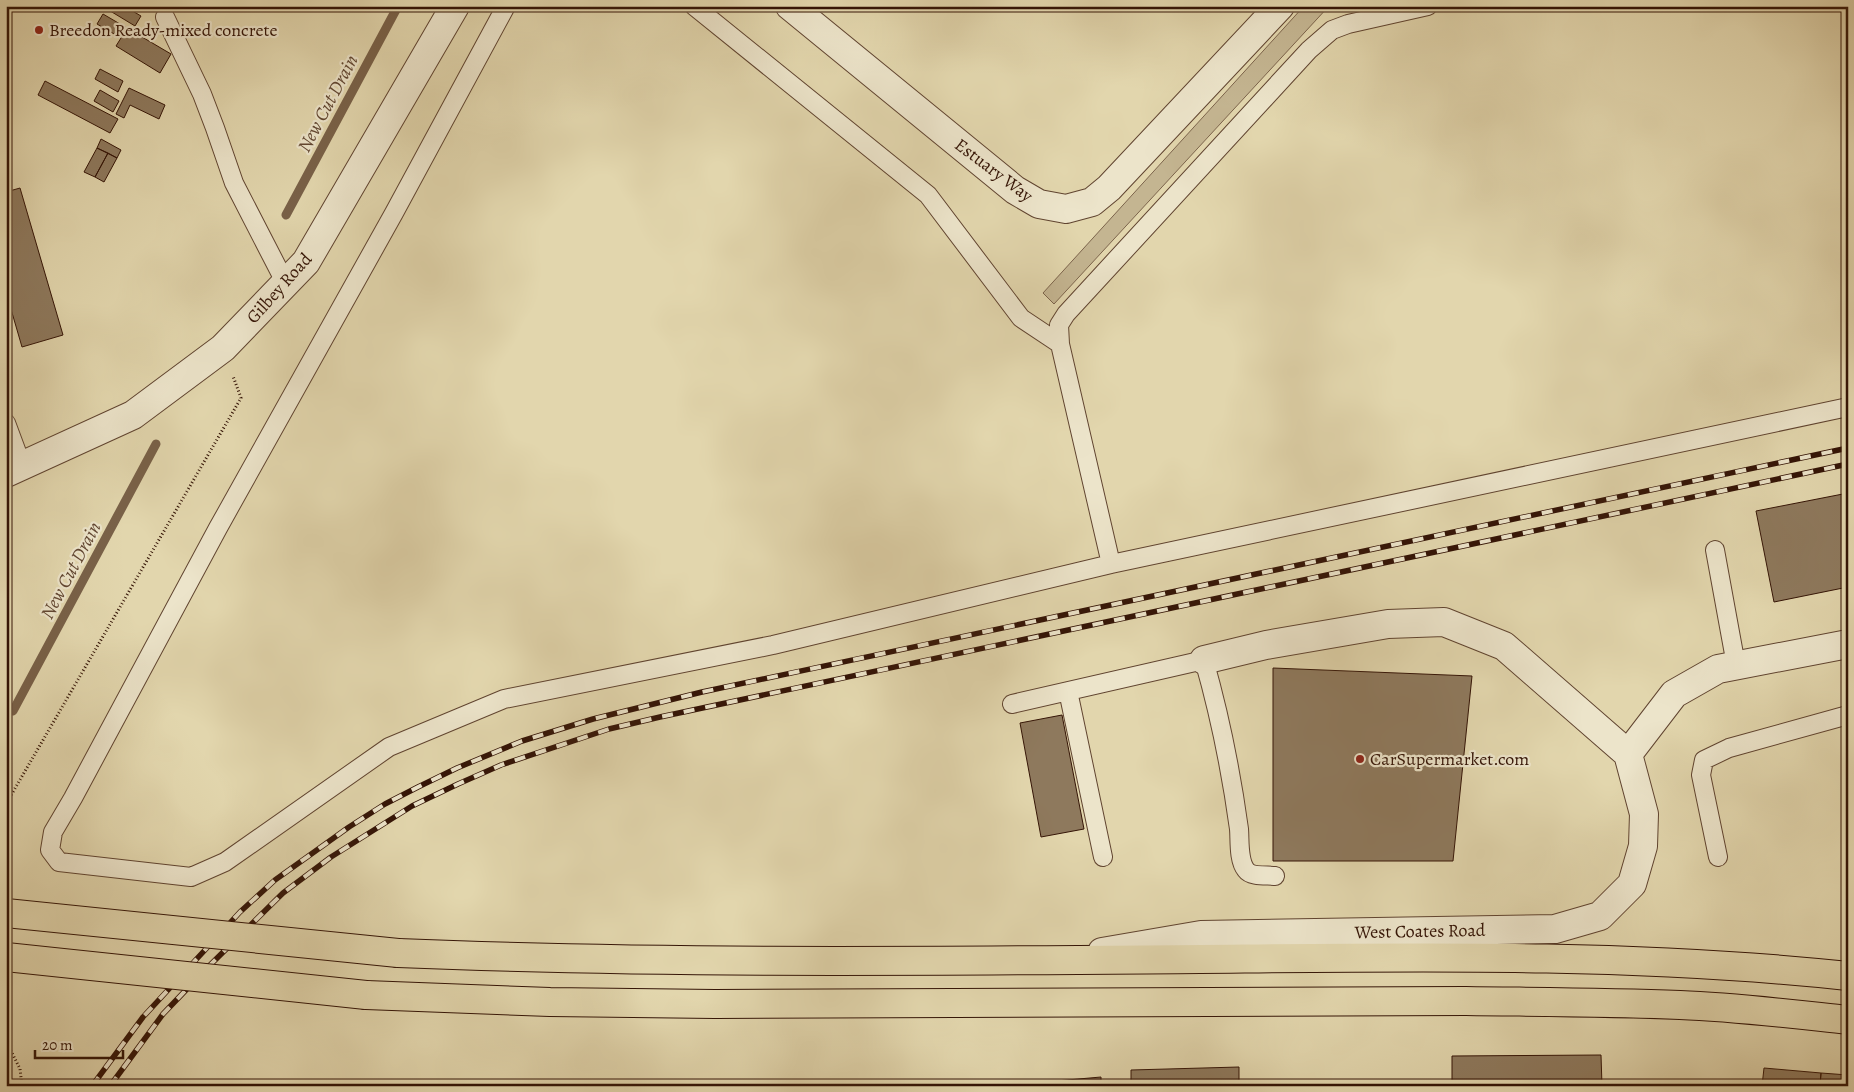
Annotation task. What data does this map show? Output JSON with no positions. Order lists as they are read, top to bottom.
{
  "streets": {
    "street": ["Estuary Way", "Gilbey Road", "West Coates Road"]
  },
  "water": ["New Cut Drain"],
  "places": ["Breedon Ready-mixed concrete", "CarSupermarket.com"],
  "scale_bar": "20 m"
}
